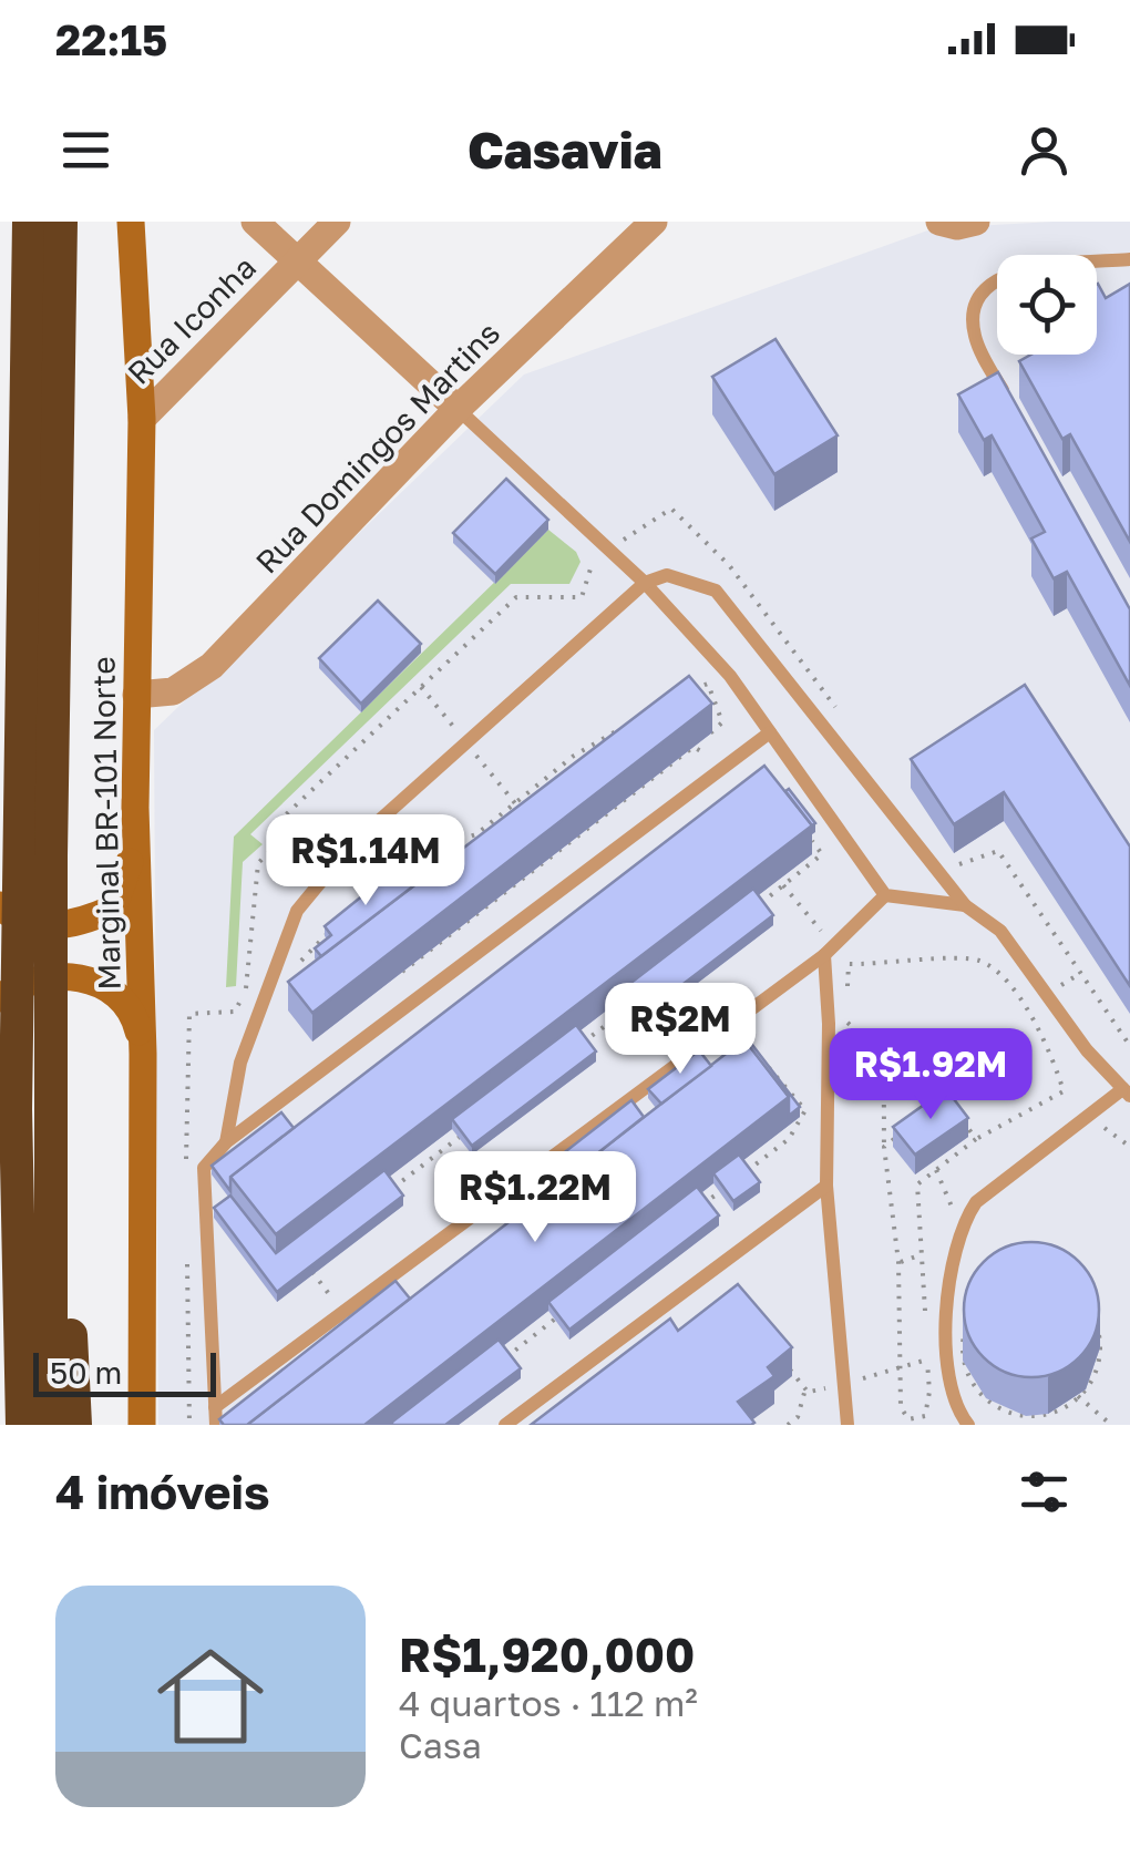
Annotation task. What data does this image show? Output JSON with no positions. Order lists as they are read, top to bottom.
{
  "streets": {
    "main road": ["Marginal BR-101 Norte"],
    "street": ["Rua Iconha", "Rua Domingos Martins"]
  },
  "crossings": [
    ["Rua Iconha", "Marginal BR-101 Norte"],
    ["Rua Domingos Martins", "Marginal BR-101 Norte"]
  ],
  "scale_bar": "50 m",
  "page": {
    "status": "22:15",
    "header": "Casavia",
    "price": [
      "R$1.14M",
      "R$2M",
      "R$1.92M",
      "R$1.22M"
    ],
    "scale": "50 m",
    "heading": "4 imóveis",
    "list": [
      {
        "name": "R$1,920,000",
        "note": "4 quartos · 112 m² · Casa"
      }
    ]
  }
}
